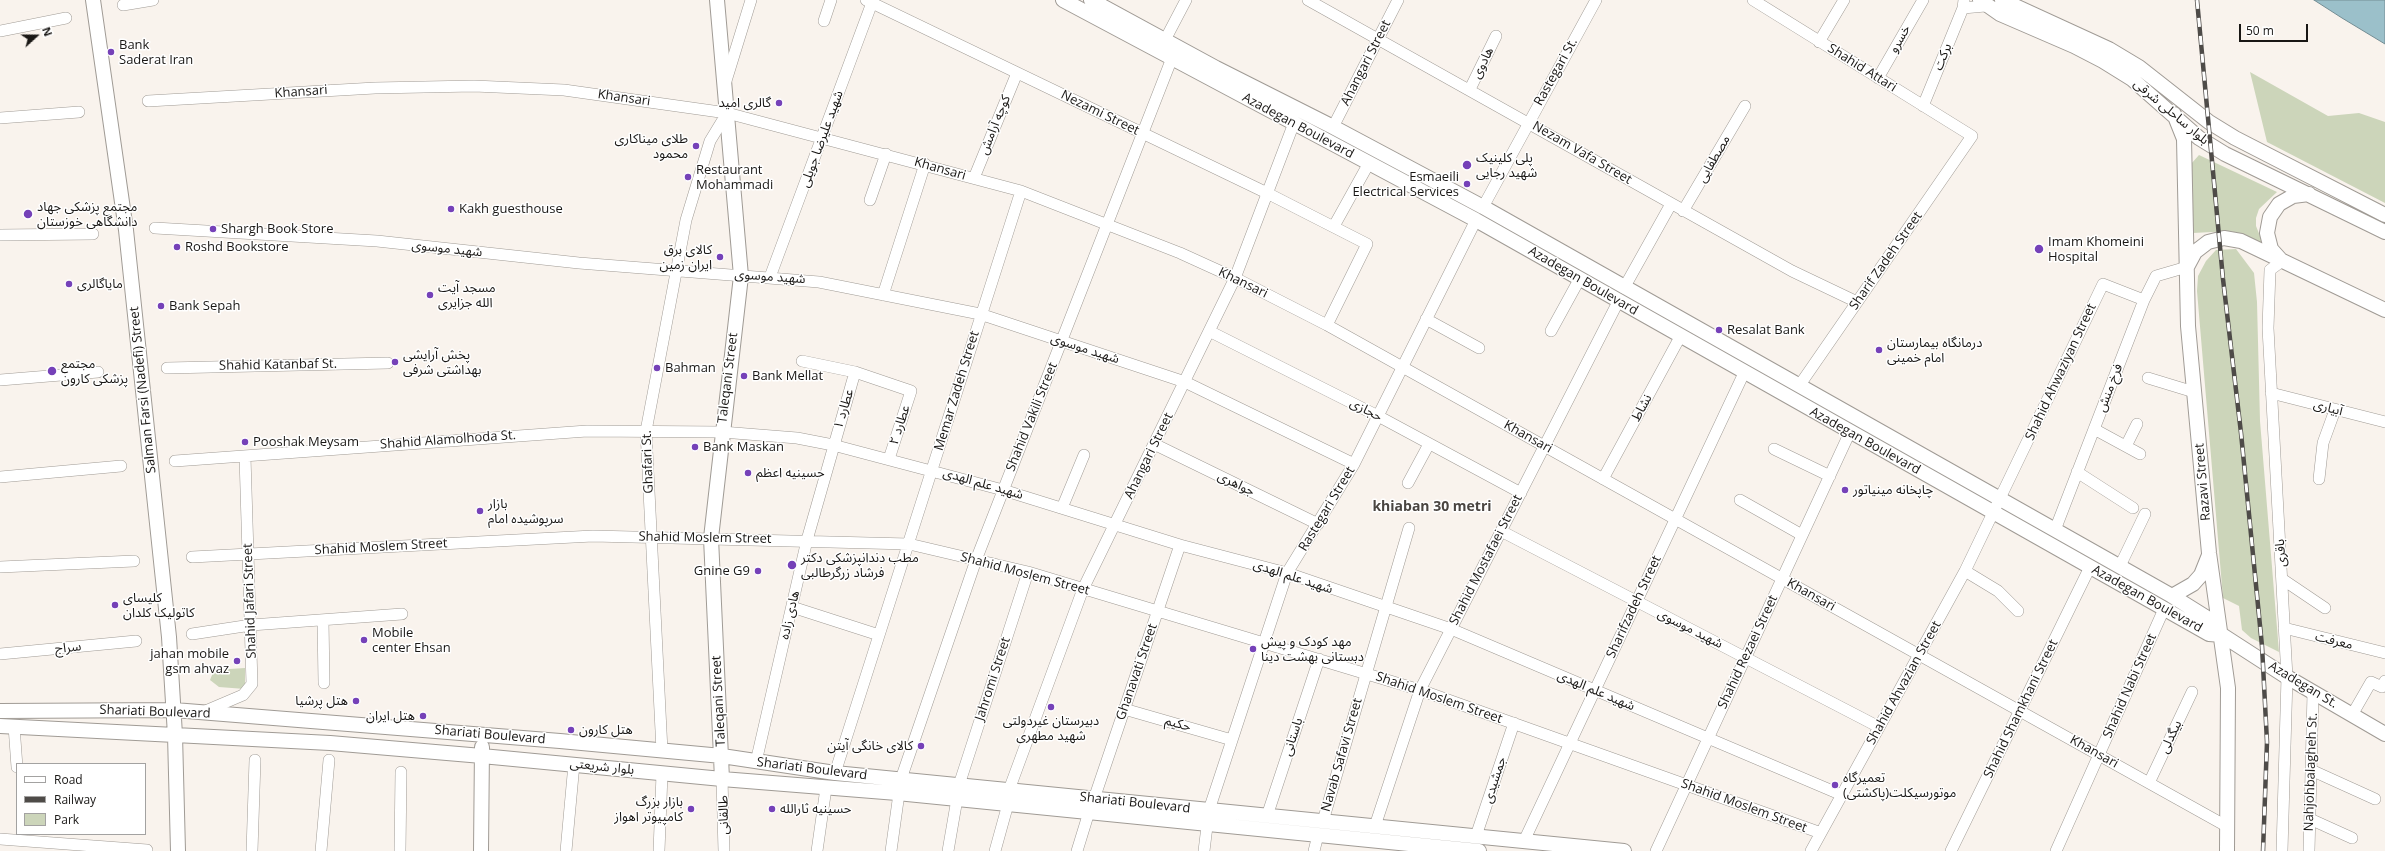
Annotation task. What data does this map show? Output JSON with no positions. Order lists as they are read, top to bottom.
{
  "streets": {
    "main road": [
      "بلوار ساحلی شرقی",
      "Azadegan Boulevard",
      "Taleqani Street",
      "Salman Farsi (Nadefi) Street",
      "Razavi Street",
      "Azadegan St.",
      "Shariati Boulevard",
      "بلوار شریعتی"
    ],
    "street": [
      "خسرو",
      "برکت",
      "Ahangari Street",
      "هادوی",
      "Shahid Attari",
      "Rastegari St.",
      "Khansari",
      "Nezami Street",
      "کوچه آرامش",
      "شهید علیرضا جویلی",
      "Nezam Vafa Street",
      "مصطفایی",
      "شهید موسوی",
      "Sharif Zadeh Street",
      "Shahid Katanbaf St.",
      "Shahid Ahwaziyan Street",
      "فرخ منش",
      "Memar Zadeh Street",
      "نشاط",
      "آبیاری",
      "عطارد ۱",
      "حجازی",
      "Shahid Vakili Street",
      "عطارد ۲",
      "Shahid Alamolhoda St.",
      "Ghafari St.",
      "شهید علم الهدی",
      "جواهری",
      "Rastegari Street",
      "Shahid Moslem Street",
      "باقری",
      "Shahid Mostafaei Street",
      "Shahid Jafari Street",
      "Sharifzadeh Street",
      "هادی زاده",
      "معرفت",
      "سراج",
      "Shahid Rezaei Street",
      "Ghanavati Street",
      "Jahromi Street",
      "Shahid Ahvazian Street",
      "Shahid Nabi Street",
      "Shahid Shamkhani Street",
      "حکیم",
      "باستانی",
      "بیگدلی",
      "Navab Safavi Street",
      "Nahjohbalagheh St.",
      "جمشیدی",
      "طالقانی"
    ]
  },
  "crossings": [
    ["خسرو", "Shahid Attari"],
    ["برکت", "Shahid Attari"],
    ["برکت", "بلوار ساحلی شرقی"],
    ["Ahangari Street", "Khansari"],
    ["Ahangari Street", "Nezami Street"],
    ["Ahangari Street", "Azadegan Boulevard"],
    ["Ahangari Street", "Nezam Vafa Street"],
    ["Ahangari Street", "شهید موسوی"],
    ["Ahangari Street", "حجازی"],
    ["Ahangari Street", "شهید علم الهدی"],
    ["Ahangari Street", "جواهری"],
    ["Ahangari Street", "Shahid Moslem Street"],
    ["Ahangari Street", "Shariati Boulevard"],
    ["هادوی", "Nezam Vafa Street"],
    ["Shahid Attari", "Sharif Zadeh Street"],
    ["Rastegari St.", "Azadegan Boulevard"],
    ["Rastegari St.", "Nezam Vafa Street"],
    ["Khansari", "Nezami Street"],
    ["Khansari", "کوچه آرامش"],
    ["Khansari", "شهید علیرضا جویلی"],
    ["Khansari", "Taleqani Street"],
    ["Khansari", "Memar Zadeh Street"],
    ["Khansari", "نشاط"],
    ["Khansari", "Shahid Vakili Street"],
    ["Khansari", "Ghafari St."],
    ["Khansari", "Razavi Street"],
    ["Khansari", "Rastegari Street"],
    ["Khansari", "Shahid Mostafaei Street"],
    ["Khansari", "Sharifzadeh Street"],
    ["Khansari", "Shahid Rezaei Street"],
    ["Khansari", "Shahid Ahvazian Street"],
    ["Khansari", "Shahid Nabi Street"],
    ["Khansari", "Shahid Shamkhani Street"],
    ["Khansari", "بیگدلی"],
    ["بلوار ساحلی شرقی", "Razavi Street"],
    ["Nezami Street", "کوچه آرامش"],
    ["Nezami Street", "شهید علیرضا جویلی"],
    ["Nezami Street", "Shahid Vakili Street"],
    ["Azadegan Boulevard", "Sharif Zadeh Street"],
    ["Azadegan Boulevard", "Shahid Ahwaziyan Street"],
    ["Azadegan Boulevard", "فرخ منش"],
    ["Azadegan Boulevard", "نشاط"],
    ["Azadegan Boulevard", "Shahid Vakili Street"],
    ["Azadegan Boulevard", "Razavi Street"],
    ["Azadegan Boulevard", "Rastegari Street"],
    ["Azadegan Boulevard", "Shahid Mostafaei Street"],
    ["Azadegan Boulevard", "Sharifzadeh Street"],
    ["Azadegan Boulevard", "Shahid Rezaei Street"],
    ["Azadegan Boulevard", "Shahid Ahvazian Street"],
    ["Azadegan Boulevard", "Azadegan St."],
    ["Azadegan Boulevard", "Shahid Nabi Street"],
    ["Azadegan Boulevard", "Shahid Shamkhani Street"],
    ["شهید علیرضا جویلی", "شهید موسوی"],
    ["Nezam Vafa Street", "مصطفایی"],
    ["Nezam Vafa Street", "Sharif Zadeh Street"],
    ["شهید موسوی", "Taleqani Street"],
    ["شهید موسوی", "Memar Zadeh Street"],
    ["شهید موسوی", "Shahid Vakili Street"],
    ["شهید موسوی", "Ghafari St."],
    ["شهید موسوی", "Rastegari Street"],
    ["شهید موسوی", "Shahid Mostafaei Street"],
    ["شهید موسوی", "Sharifzadeh Street"],
    ["شهید موسوی", "Shahid Rezaei Street"],
    ["شهید موسوی", "Shahid Ahvazian Street"],
    ["Shahid Ahwaziyan Street", "فرخ منش"],
    ["Shahid Ahwaziyan Street", "Shahid Ahvazian Street"],
    ["Taleqani Street", "Shahid Alamolhoda St."],
    ["Taleqani Street", "Ghafari St."],
    ["Taleqani Street", "شهید علم الهدی"],
    ["Taleqani Street", "Shahid Moslem Street"],
    ["Taleqani Street", "Shariati Boulevard"],
    ["Taleqani Street", "بلوار شریعتی"],
    ["Taleqani Street", "طالقانی"],
    ["فرخ منش", "Razavi Street"],
    ["Salman Farsi (Nadefi) Street", "Shariati Boulevard"],
    ["Memar Zadeh Street", "شهید علم الهدی"],
    ["Memar Zadeh Street", "Shahid Moslem Street"],
    ["Memar Zadeh Street", "Shariati Boulevard"],
    ["آبیاری", "باقری"],
    ["عطارد ۱", "عطارد ۲"],
    ["عطارد ۱", "شهید علم الهدی"],
    ["عطارد ۱", "هادی زاده"],
    ["حجازی", "Rastegari Street"],
    ["حجازی", "Shahid Mostafaei Street"],
    ["Shahid Vakili Street", "شهید علم الهدی"],
    ["Shahid Vakili Street", "Shahid Moslem Street"],
    ["Shahid Vakili Street", "Shariati Boulevard"],
    ["عطارد ۲", "شهید علم الهدی"],
    ["Shahid Alamolhoda St.", "Ghafari St."],
    ["Shahid Alamolhoda St.", "شهید علم الهدی"],
    ["Shahid Alamolhoda St.", "Shahid Jafari Street"],
    ["Ghafari St.", "Shahid Moslem Street"],
    ["Ghafari St.", "Shariati Boulevard"],
    ["Razavi Street", "Azadegan St."],
    ["شهید علم الهدی", "Rastegari Street"],
    ["شهید علم الهدی", "Shahid Mostafaei Street"],
    ["شهید علم الهدی", "Sharifzadeh Street"],
    ["شهید علم الهدی", "هادی زاده"],
    ["شهید علم الهدی", "Shahid Rezaei Street"],
    ["شهید علم الهدی", "Ghanavati Street"],
    ["شهید علم الهدی", "Shahid Ahvazian Street"],
    ["شهید علم الهدی", "Navab Safavi Street"],
    ["جواهری", "Rastegari Street"],
    ["Rastegari Street", "Shahid Moslem Street"],
    ["Rastegari Street", "Shariati Boulevard"],
    ["Rastegari Street", "حکیم"],
    ["Shahid Moslem Street", "Shahid Mostafaei Street"],
    ["Shahid Moslem Street", "Shahid Jafari Street"],
    ["Shahid Moslem Street", "Sharifzadeh Street"],
    ["Shahid Moslem Street", "هادی زاده"],
    ["Shahid Moslem Street", "Shahid Rezaei Street"],
    ["Shahid Moslem Street", "Ghanavati Street"],
    ["Shahid Moslem Street", "Jahromi Street"],
    ["Shahid Moslem Street", "Shahid Ahvazian Street"],
    ["Shahid Moslem Street", "باستانی"],
    ["Shahid Moslem Street", "Navab Safavi Street"],
    ["Shahid Moslem Street", "جمشیدی"],
    ["باقری", "معرفت"],
    ["باقری", "Azadegan St."],
    ["Shahid Mostafaei Street", "Shariati Boulevard"],
    ["Shahid Jafari Street", "Shariati Boulevard"],
    ["Sharifzadeh Street", "Shariati Boulevard"],
    ["هادی زاده", "Shariati Boulevard"],
    ["Ghanavati Street", "Shariati Boulevard"],
    ["Ghanavati Street", "حکیم"],
    ["Jahromi Street", "Shariati Boulevard"],
    ["Azadegan St.", "Nahjohbalagheh St."],
    ["Shariati Boulevard", "باستانی"],
    ["Shariati Boulevard", "Navab Safavi Street"],
    ["Shariati Boulevard", "بلوار شریعتی"],
    ["Shariati Boulevard", "جمشیدی"],
    ["Shariati Boulevard", "طالقانی"],
    ["بلوار شریعتی", "طالقانی"]
  ],
  "districts": ["khiaban 30 metri"],
  "places": [
    "Bank Saderat Iran",
    "گالری امید",
    "طلای میناکاری محمود",
    "پلی کلینیک شهید رجایی",
    "Restaurant Mohammadi",
    "Esmaeili Electrical Services",
    "Kakh guesthouse",
    "مجتمع پزشکی جهاد دانشگاهی خوزستان",
    "Shargh Book Store",
    "Roshd Bookstore",
    "Imam Khomeini Hospital",
    "کالای برق ایران زمین",
    "مایاگالری",
    "مسجد آیت الله جزایری",
    "Bank Sepah",
    "Resalat Bank",
    "درمانگاه بیمارستان امام خمینی",
    "پخش آرایشی بهداشتی شرفی",
    "Bahman",
    "مجتمع پزشکی کارون",
    "Bank Mellat",
    "Pooshak Meysam",
    "Bank Maskan",
    "حسینیه اعظم",
    "چاپخانه مینیاتور",
    "بازار سرپوشیده امام",
    "مطب دندانپزشکی دکتر فرشاد زرگرطالبی",
    "Gnine G9",
    "کلیسای کاتولیک کلدان",
    "Mobile center Ehsan",
    "مهد کودک و پیش دبستانی بهشت دینا",
    "jahan mobile gsm ahvaz",
    "هتل پرشیا",
    "دبیرستان غیردولتی شهید مطهری",
    "هتل ایران",
    "هتل کارون",
    "کالای خانگی آیتن",
    "تعمیرگاه موتورسیکلت(پاکشتی)",
    "بازار بزرگ کامپیوتر اهواز",
    "حسینیه ثارالله"
  ],
  "legend": ["Road", "Railway", "Park"],
  "scale_bar": "50 m",
  "north": "right"
}
